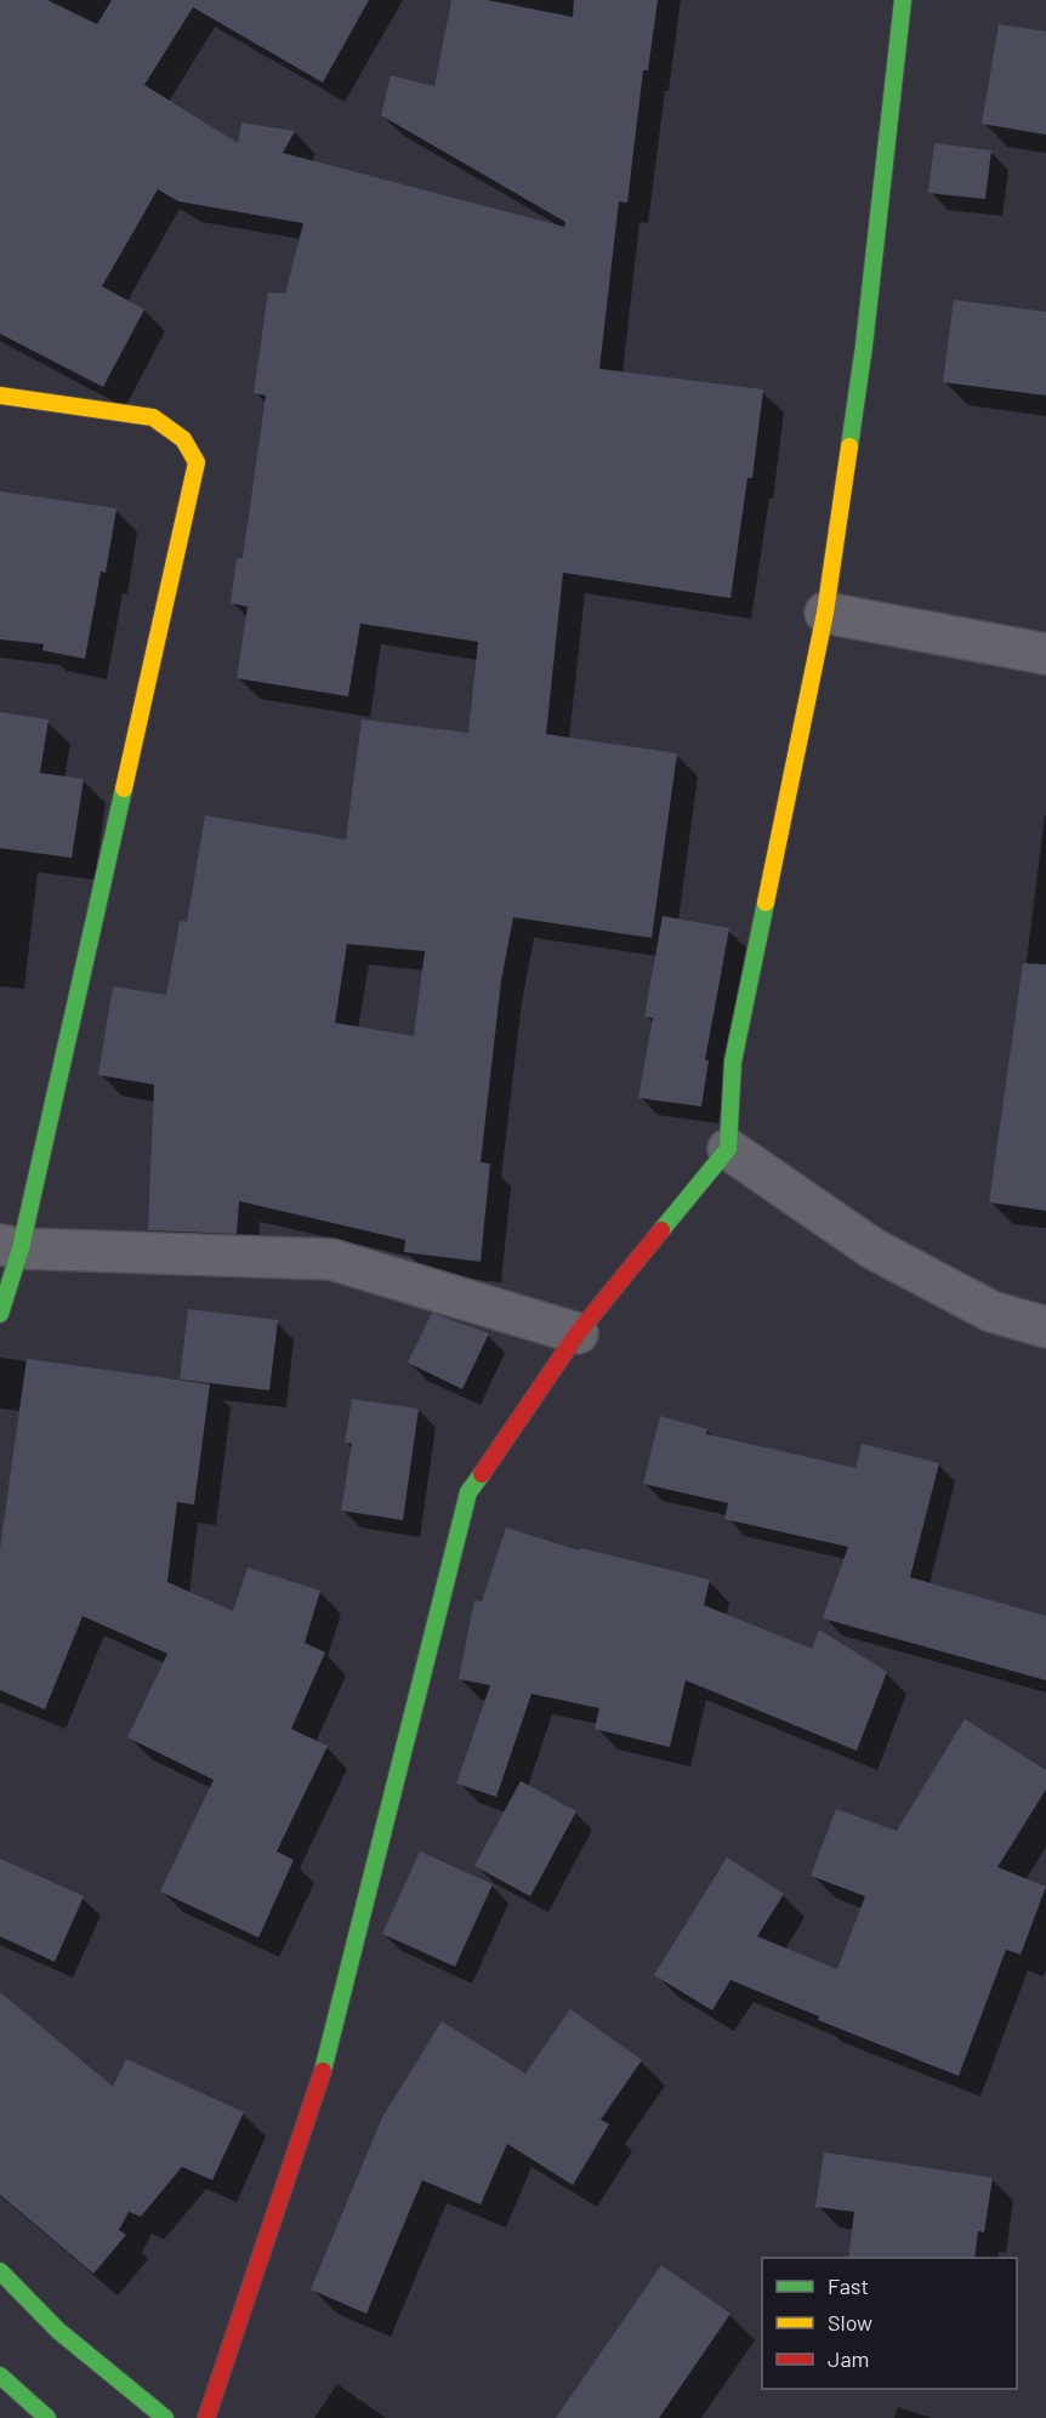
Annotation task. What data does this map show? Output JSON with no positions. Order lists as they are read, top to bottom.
{
  "legend": ["Fast", "Slow", "Jam"]
}
